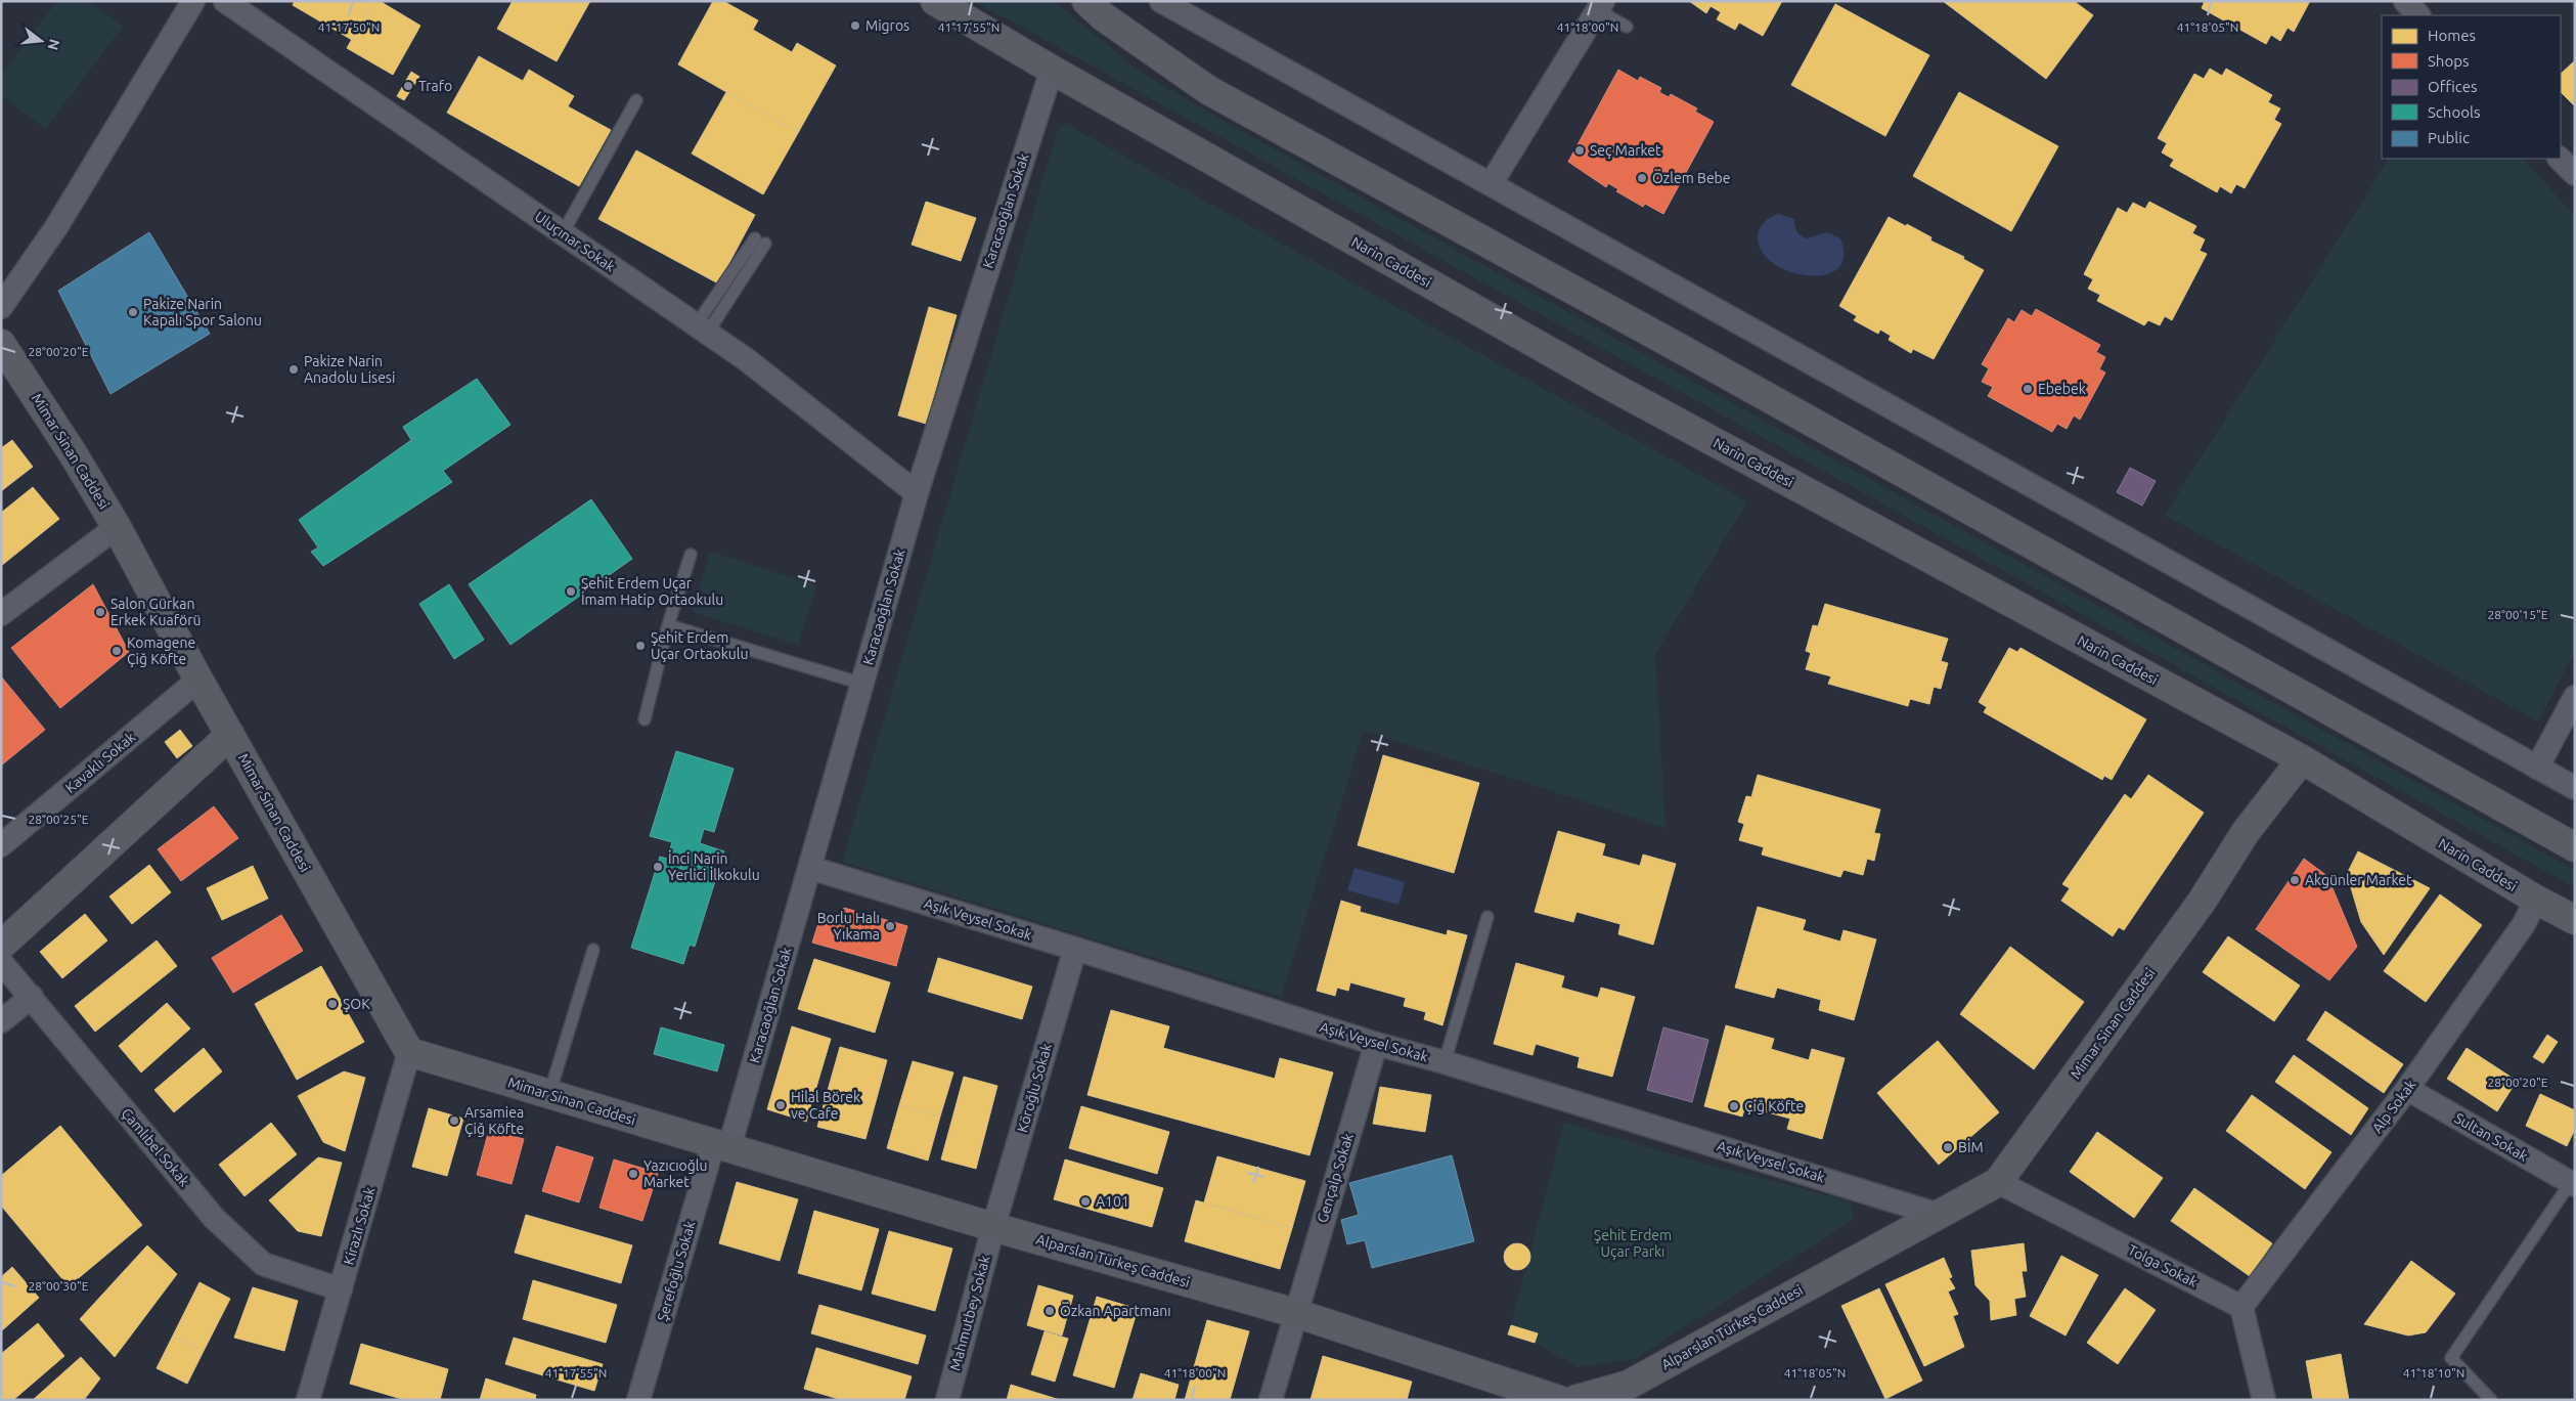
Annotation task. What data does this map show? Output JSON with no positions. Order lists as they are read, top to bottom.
{
  "streets": {
    "main road": ["Narin Caddesi", "Mimar Sinan Caddesi", "Alparslan Türkeş Caddesi"],
    "street": [
      "Karacaoğlan Sokak",
      "Uluçınar Sokak",
      "Kavaklı Sokak",
      "Aşık Veysel Sokak",
      "Köroğlu Sokak",
      "Alp Sokak",
      "Sultan Sokak",
      "Çamlıbel Sokak",
      "Gençalp Sokak",
      "Kirazlı Sokak",
      "Tolga Sokak",
      "Şerefoğlu Sokak",
      "Mahmutbey Sokak"
    ]
  },
  "crossings": [
    ["Karacaoğlan Sokak", "Uluçınar Sokak"],
    ["Karacaoğlan Sokak", "Narin Caddesi"],
    ["Karacaoğlan Sokak", "Aşık Veysel Sokak"],
    ["Karacaoğlan Sokak", "Alparslan Türkeş Caddesi"],
    ["Karacaoğlan Sokak", "Şerefoğlu Sokak"],
    ["Narin Caddesi", "Mimar Sinan Caddesi"],
    ["Narin Caddesi", "Alp Sokak"],
    ["Mimar Sinan Caddesi", "Kavaklı Sokak"],
    ["Mimar Sinan Caddesi", "Aşık Veysel Sokak"],
    ["Mimar Sinan Caddesi", "Kirazlı Sokak"],
    ["Mimar Sinan Caddesi", "Alparslan Türkeş Caddesi"],
    ["Mimar Sinan Caddesi", "Tolga Sokak"],
    ["Aşık Veysel Sokak", "Köroğlu Sokak"],
    ["Aşık Veysel Sokak", "Gençalp Sokak"],
    ["Köroğlu Sokak", "Alparslan Türkeş Caddesi"],
    ["Köroğlu Sokak", "Mahmutbey Sokak"],
    ["Alp Sokak", "Sultan Sokak"],
    ["Alp Sokak", "Tolga Sokak"],
    ["Çamlıbel Sokak", "Kirazlı Sokak"],
    ["Gençalp Sokak", "Alparslan Türkeş Caddesi"],
    ["Alparslan Türkeş Caddesi", "Şerefoğlu Sokak"],
    ["Alparslan Türkeş Caddesi", "Mahmutbey Sokak"]
  ],
  "parks": ["Şehit Erdem Uçar Parkı"],
  "places": [
    "Migros",
    "Trafo",
    "Seç Market",
    "Özlem Bebe",
    "Pakize Narin Kapalı Spor Salonu",
    "Pakize Narin Anadolu Lisesi",
    "Ebebek",
    "Şehit Erdem Uçar İmam Hatip Ortaokulu",
    "Salon Gürkan Erkek Kuaförü",
    "Şehit Erdem Uçar Ortaokulu",
    "Komagene Çiğ Köfte",
    "İnci Narin Yerlici İlkokulu",
    "Akgünler Market",
    "Borlu Halı Yıkama",
    "ŞOK",
    "Hilal Börek ve Cafe",
    "Çiğ Köfte",
    "Arsamiea Çiğ Köfte",
    "BİM",
    "Yazıcıoğlu Market",
    "A101",
    "Özkan Apartmanı"
  ],
  "legend": [
    "Homes",
    "Shops",
    "Offices",
    "Schools",
    "Public"
  ],
  "north": "right",
  "coordinates": [
    "41°17'50\"N",
    "41°17'55\"N",
    "41°18'00\"N",
    "41°18'05\"N",
    "28°00'20\"E",
    "28°00'15\"E",
    "28°00'25\"E",
    "28°00'30\"E",
    "41°18'10\"N"
  ]
}
